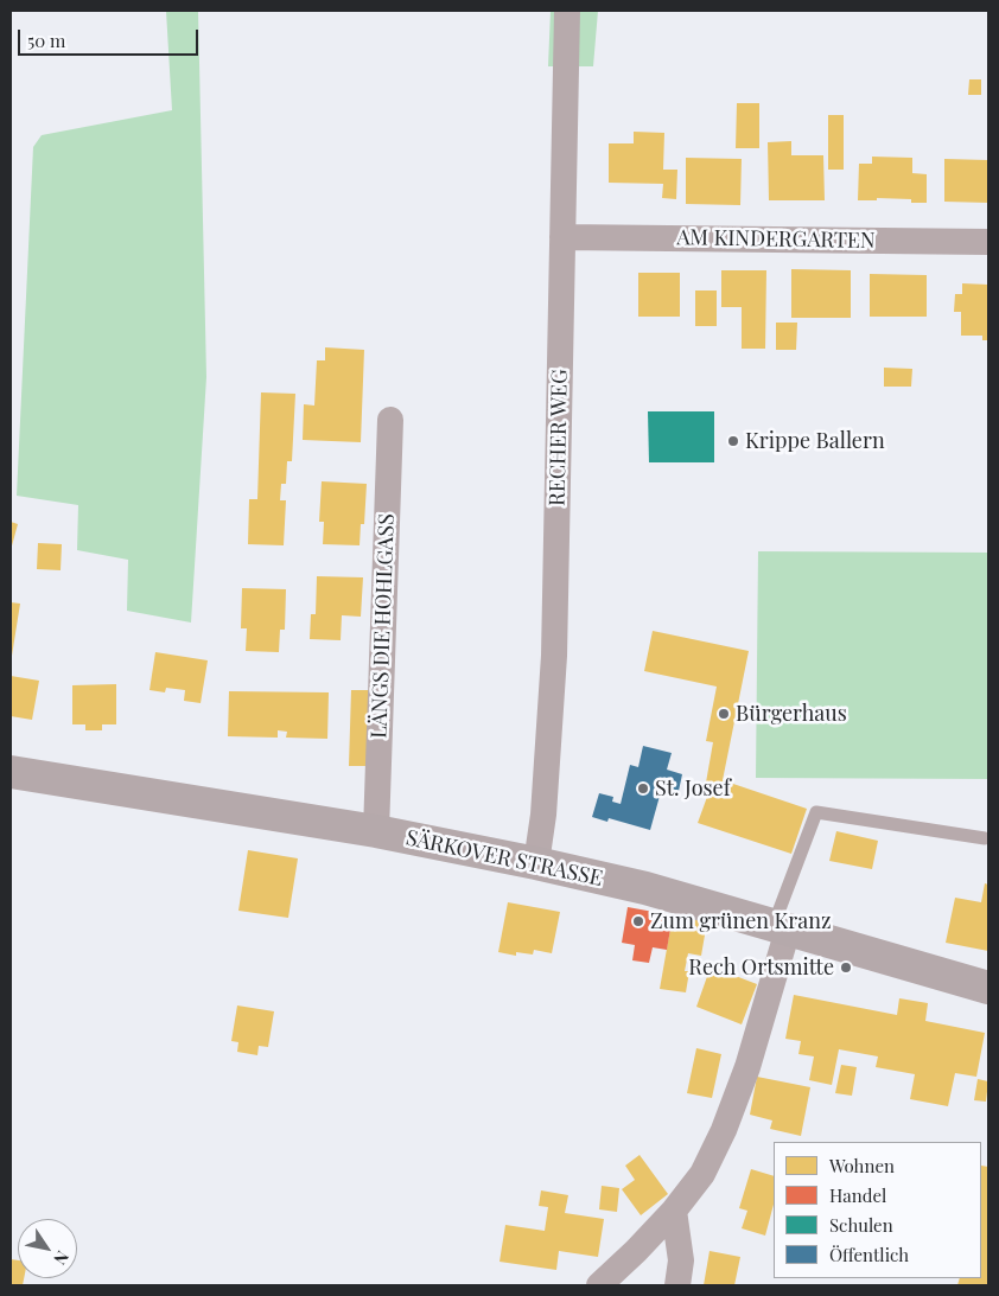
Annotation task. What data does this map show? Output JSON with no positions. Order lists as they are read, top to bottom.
{
  "streets": {
    "main road": ["SÄRKOVER STRASSE"],
    "street": ["AM KINDERGARTEN", "RECHER WEG", "LÄNGS DIE HOHLGASS"]
  },
  "crossings": [
    ["AM KINDERGARTEN", "RECHER WEG"],
    ["RECHER WEG", "SÄRKOVER STRASSE"],
    ["LÄNGS DIE HOHLGASS", "SÄRKOVER STRASSE"]
  ],
  "places": [
    "Krippe Ballern",
    "Bürgerhaus",
    "St. Josef",
    "Zum grünen Kranz",
    "Rech Ortsmitte"
  ],
  "legend": [
    "Wohnen",
    "Handel",
    "Schulen",
    "Öffentlich"
  ],
  "scale_bar": "50 m",
  "north": "bottom right"
}
